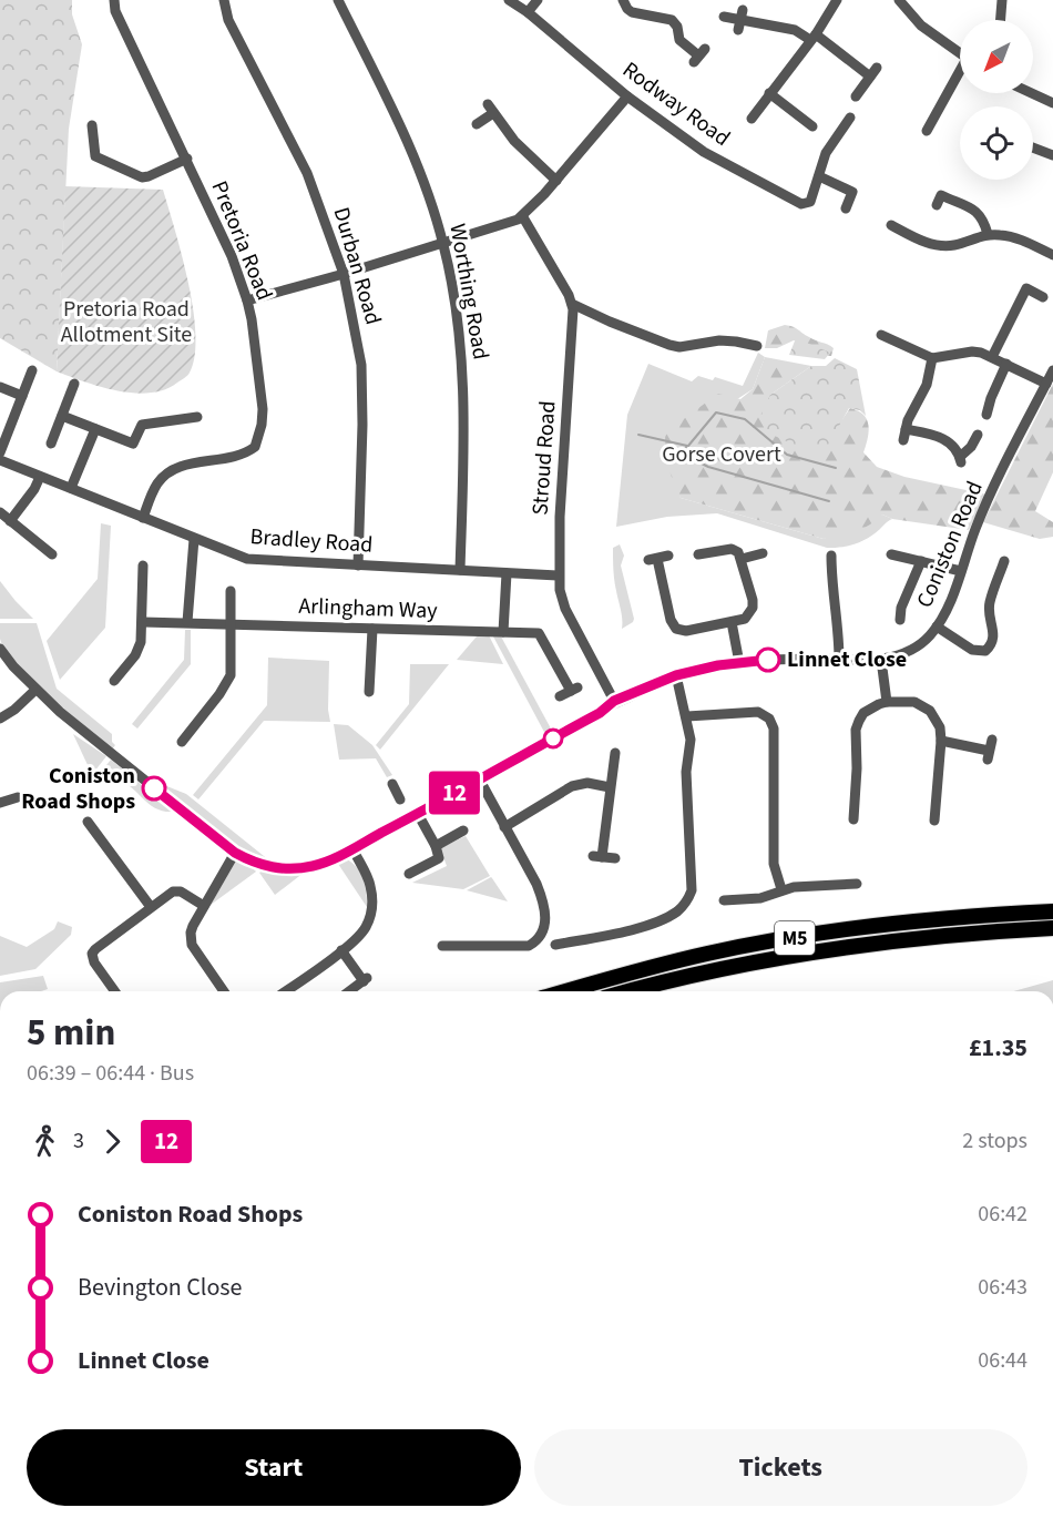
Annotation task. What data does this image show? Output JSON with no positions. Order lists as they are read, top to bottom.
{
  "streets": {
    "highway": ["M5"],
    "street": [
      "Rodway Road",
      "Pretoria Road",
      "Durban Road",
      "Worthing Road",
      "Stroud Road",
      "Bradley Road",
      "Coniston Road",
      "Arlingham Way"
    ]
  },
  "crossings": [
    ["Pretoria Road", "Bradley Road"],
    ["Durban Road", "Bradley Road"],
    ["Worthing Road", "Bradley Road"],
    ["Stroud Road", "Bradley Road"],
    ["Stroud Road", "Coniston Road"]
  ],
  "parks": ["Pretoria Road Allotment Site", "Gorse Covert"],
  "places": ["Linnet Close", "Coniston Road Shops"],
  "lines": ["bus line 12"],
  "north": "bottom left",
  "page": {
    "on_map": "12",
    "heading": ["5 min", "06:39 – 06:44 · Bus", "£1.35"],
    "legs": ["3", "12", "2 stops"],
    "list": [
      {
        "name": "Coniston Road Shops",
        "value": "06:42"
      },
      {
        "name": "Bevington Close",
        "value": "06:43"
      },
      {
        "name": "Linnet Close",
        "value": "06:44"
      }
    ],
    "buttons": ["Start", "Tickets"]
  }
}
